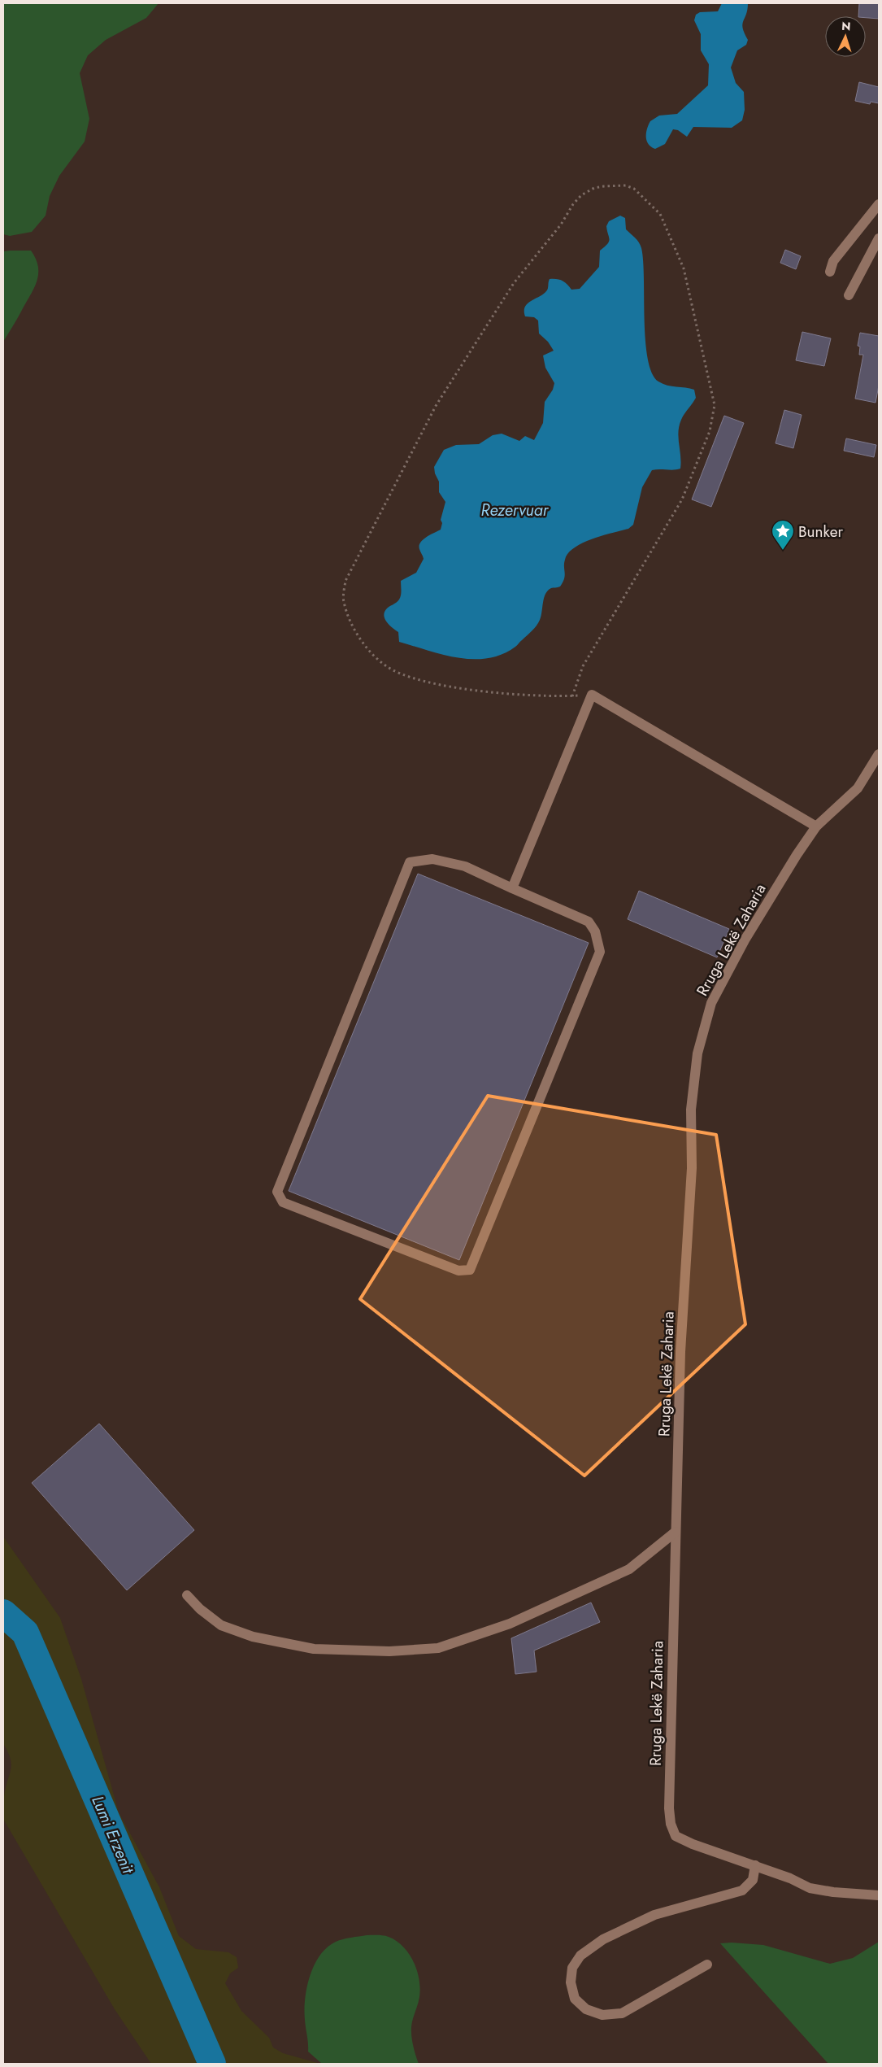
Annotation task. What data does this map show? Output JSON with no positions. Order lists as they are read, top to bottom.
{
  "streets": {
    "street": ["Rruga Lekë Zaharia"]
  },
  "water": ["Rezervuar", "Lumi Erzenit"],
  "places": {
    "place": ["Bunker"]
  },
  "north": "top"
}
